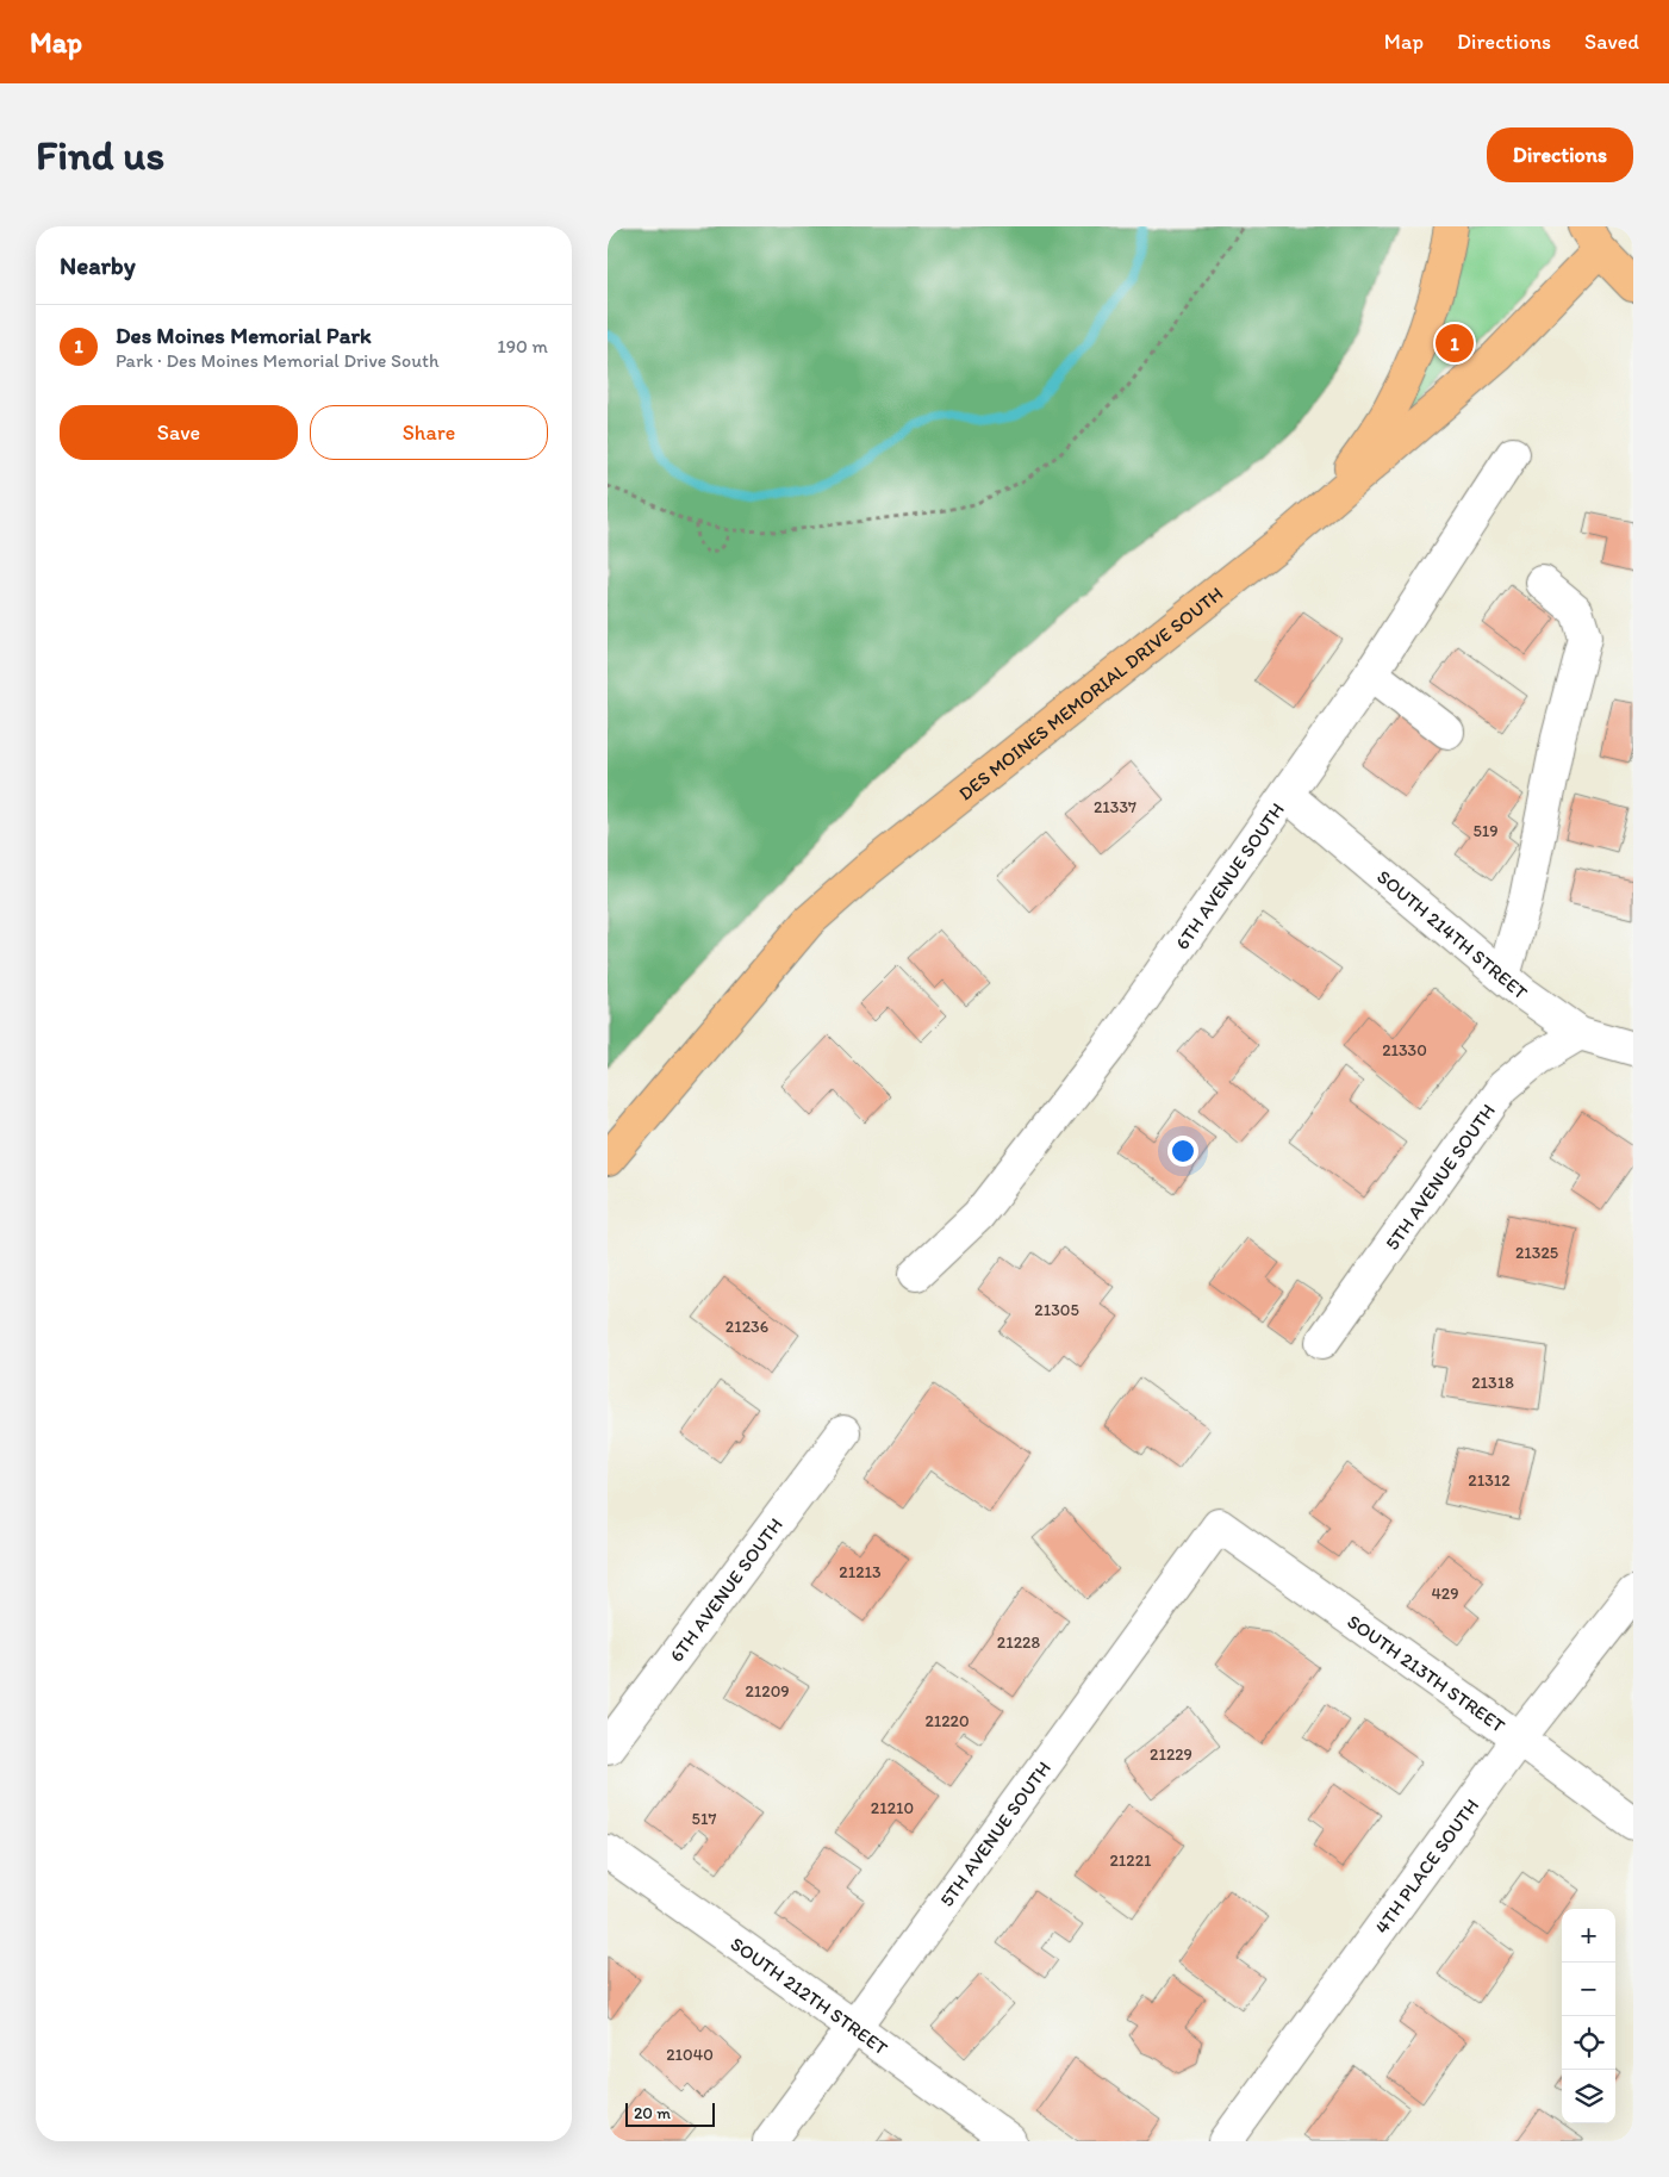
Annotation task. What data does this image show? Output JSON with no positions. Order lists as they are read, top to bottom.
{
  "streets": {
    "main road": ["DES MOINES MEMORIAL DRIVE SOUTH"],
    "street": [
      "6TH AVENUE SOUTH",
      "SOUTH 214TH STREET",
      "5TH AVENUE SOUTH",
      "SOUTH 213TH STREET",
      "4TH PLACE SOUTH",
      "SOUTH 212TH STREET"
    ]
  },
  "crossings": [
    ["6TH AVENUE SOUTH", "SOUTH 214TH STREET"],
    ["SOUTH 214TH STREET", "5TH AVENUE SOUTH"],
    ["5TH AVENUE SOUTH", "SOUTH 213TH STREET"],
    ["5TH AVENUE SOUTH", "SOUTH 212TH STREET"],
    ["SOUTH 213TH STREET", "4TH PLACE SOUTH"]
  ],
  "house_numbers": [
    "21337",
    "519",
    "21330",
    "21325",
    "21305",
    "21236",
    "21318",
    "21312",
    "21213",
    "429",
    "21228",
    "21209",
    "21220",
    "21229",
    "21210",
    "517",
    "21221",
    "21040"
  ],
  "scale_bar": "20 m",
  "page": {
    "header": "Map",
    "nav": ["Map", "Directions", "Saved"],
    "buttons": [
      "Directions",
      ["Save", "Share"]
    ],
    "title": "Find us",
    "heading": "Nearby",
    "list": [
      {
        "mark": "1",
        "name": "Des Moines Memorial Park",
        "note": "Park · Des Moines Memorial Drive South",
        "value": "190 m"
      }
    ],
    "pins": "1",
    "map_buttons": ["+", "−"],
    "scale": "20 m"
  }
}
